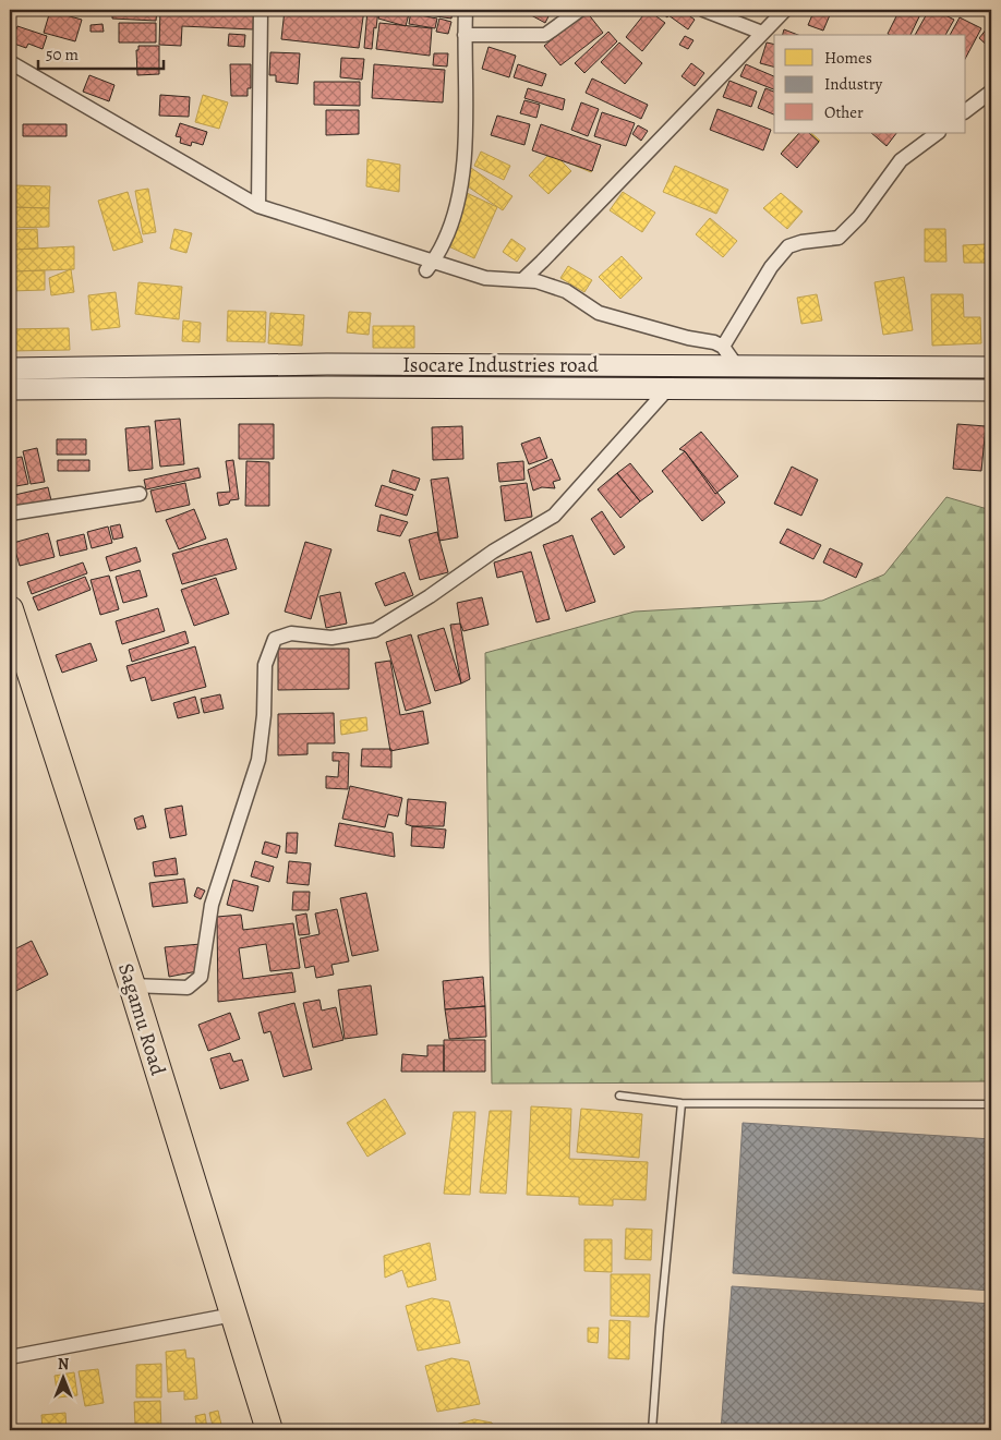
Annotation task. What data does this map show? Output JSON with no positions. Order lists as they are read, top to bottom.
{
  "streets": {
    "highway": ["Sagamu Road"],
    "street": ["Isocare Industries road"]
  },
  "legend": ["Homes", "Industry", "Other"],
  "scale_bar": "50 m",
  "north": "top"
}
